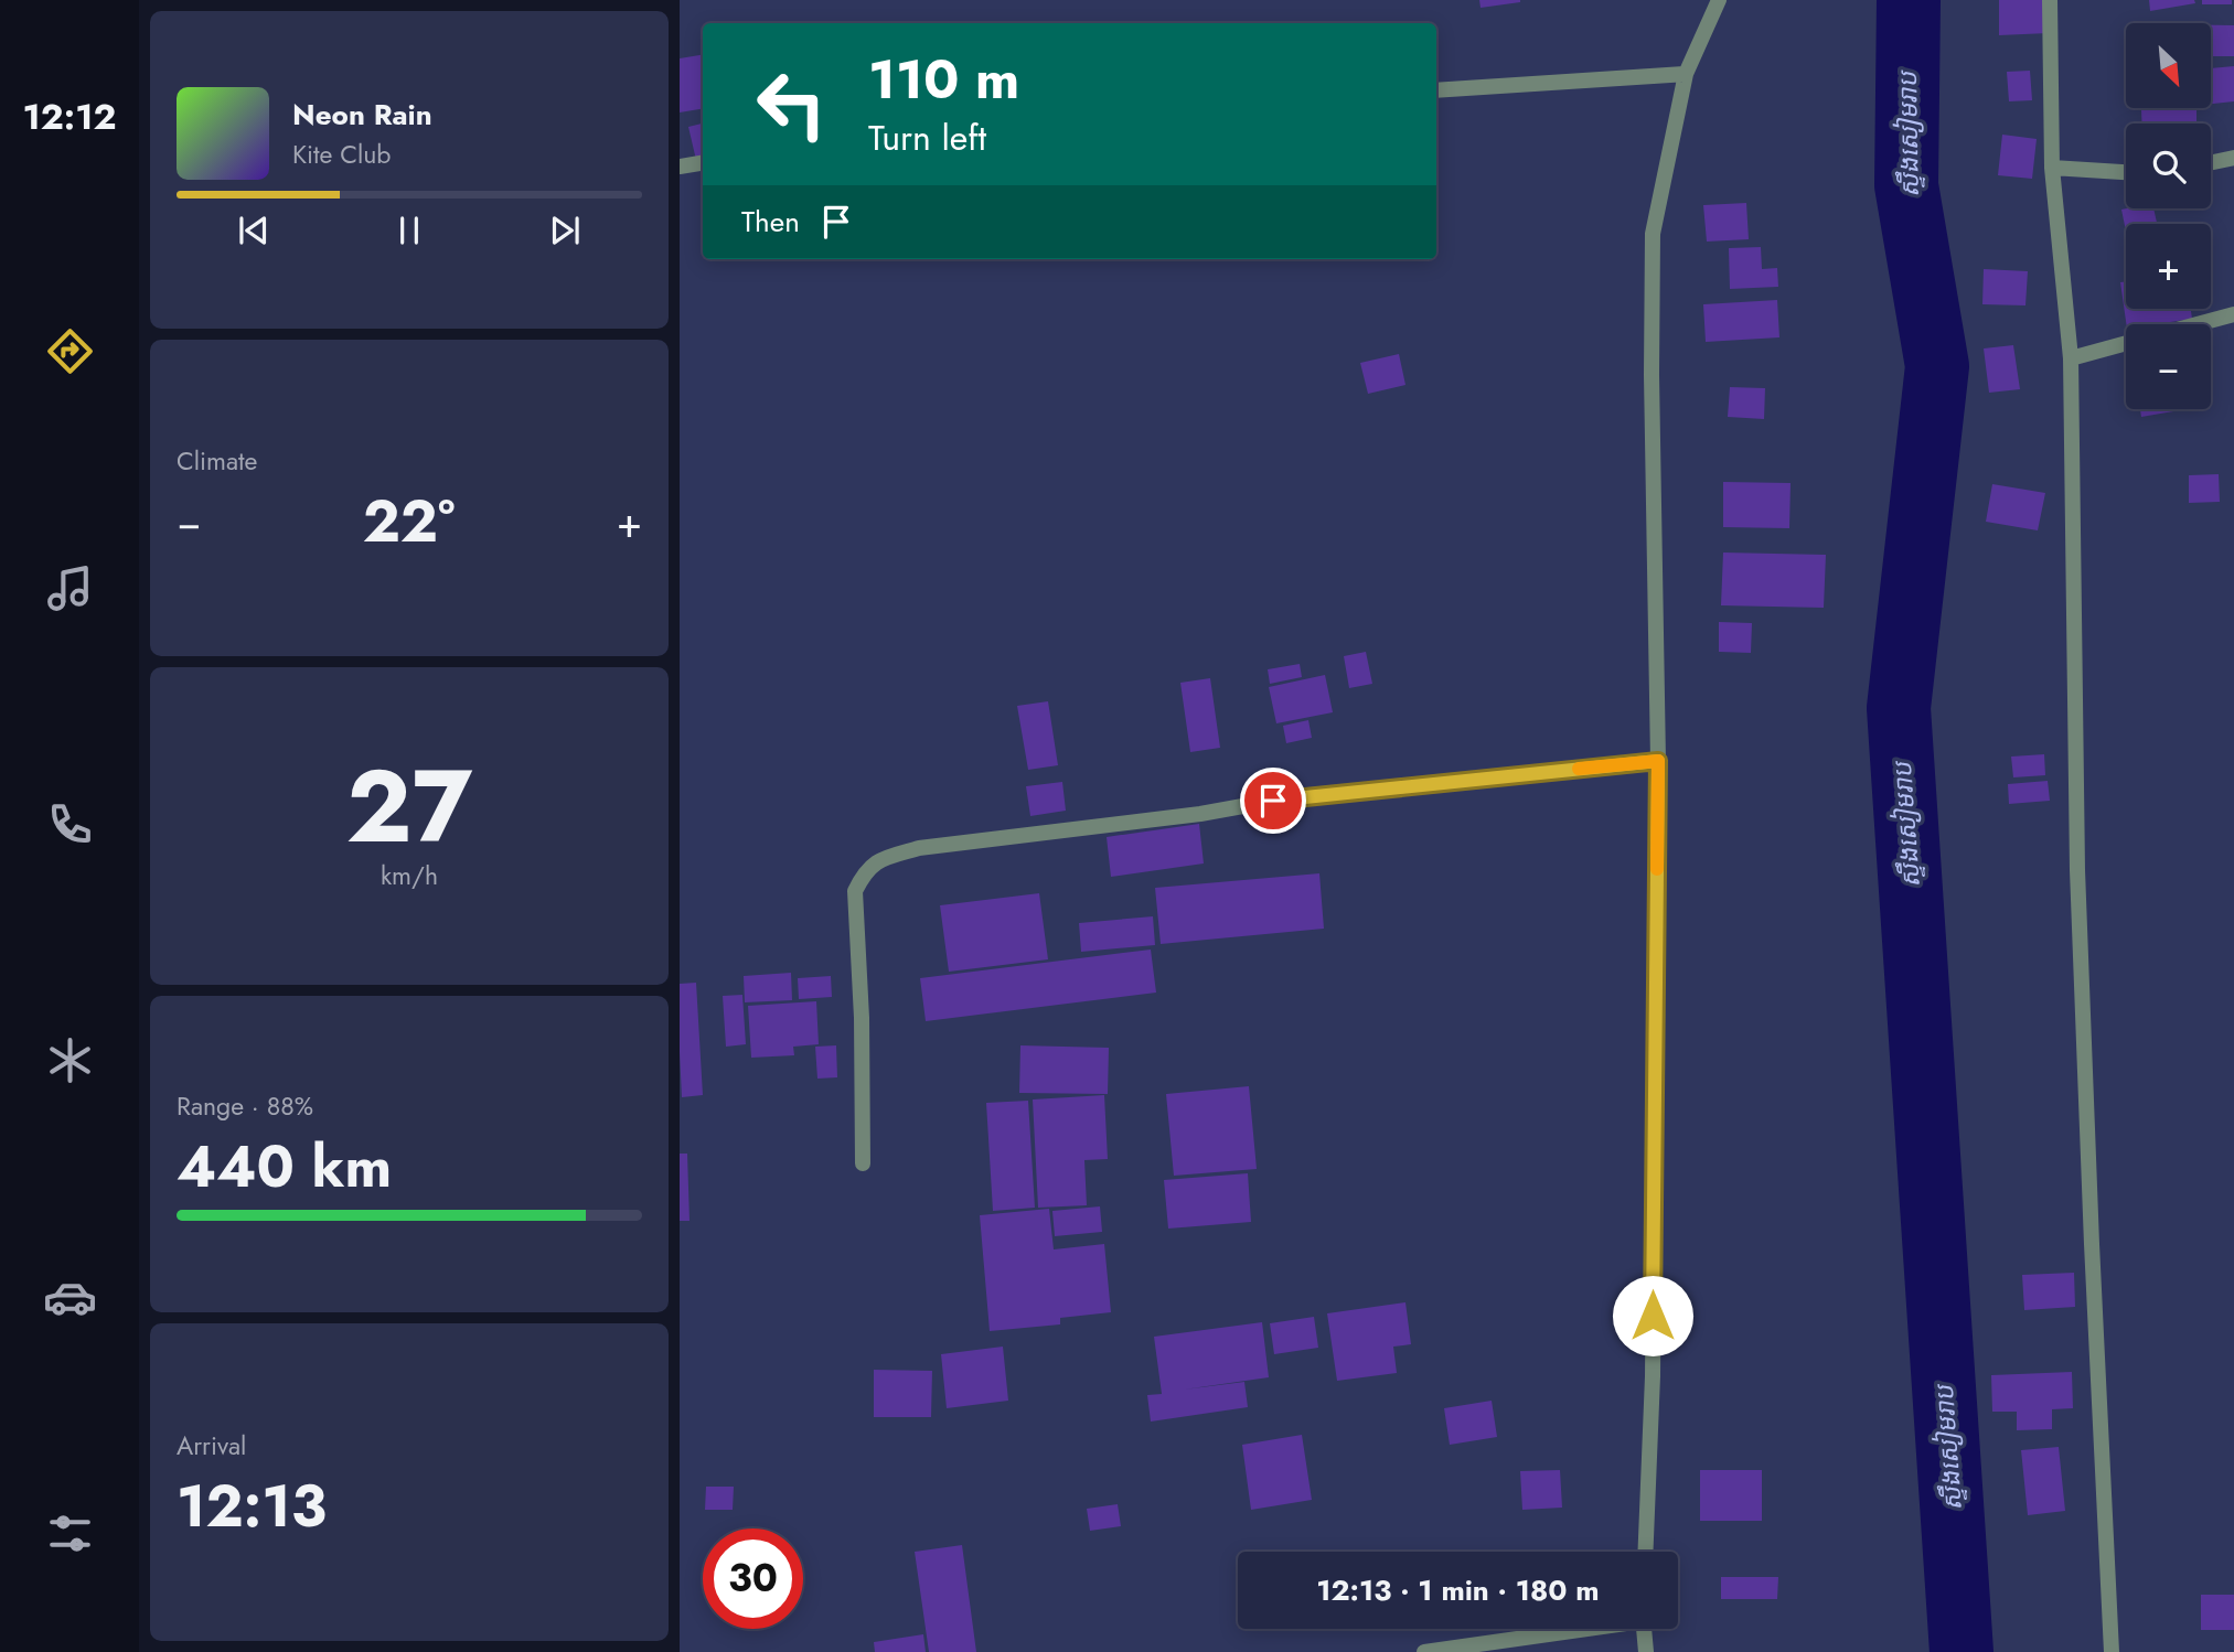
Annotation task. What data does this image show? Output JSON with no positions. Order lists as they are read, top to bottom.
{
  "water": ["ស្ទឹងសៀមរាប"],
  "north": "bottom right",
  "page": {
    "tabs": "12:12",
    "map_buttons": ["+", "−"],
    "turn": ["110 m", "Turn left"],
    "song": ["Neon Rain", "Kite Club"],
    "then": "Then",
    "tile": [
      "Climate",
      ["27", "km/h"],
      ["Range · 88%", "440 km"],
      ["Arrival", "12:13"]
    ],
    "heat": ["−", "22°", "+"],
    "limit": "30",
    "trip": "12:13 · 1 min · 180 m"
  }
}
